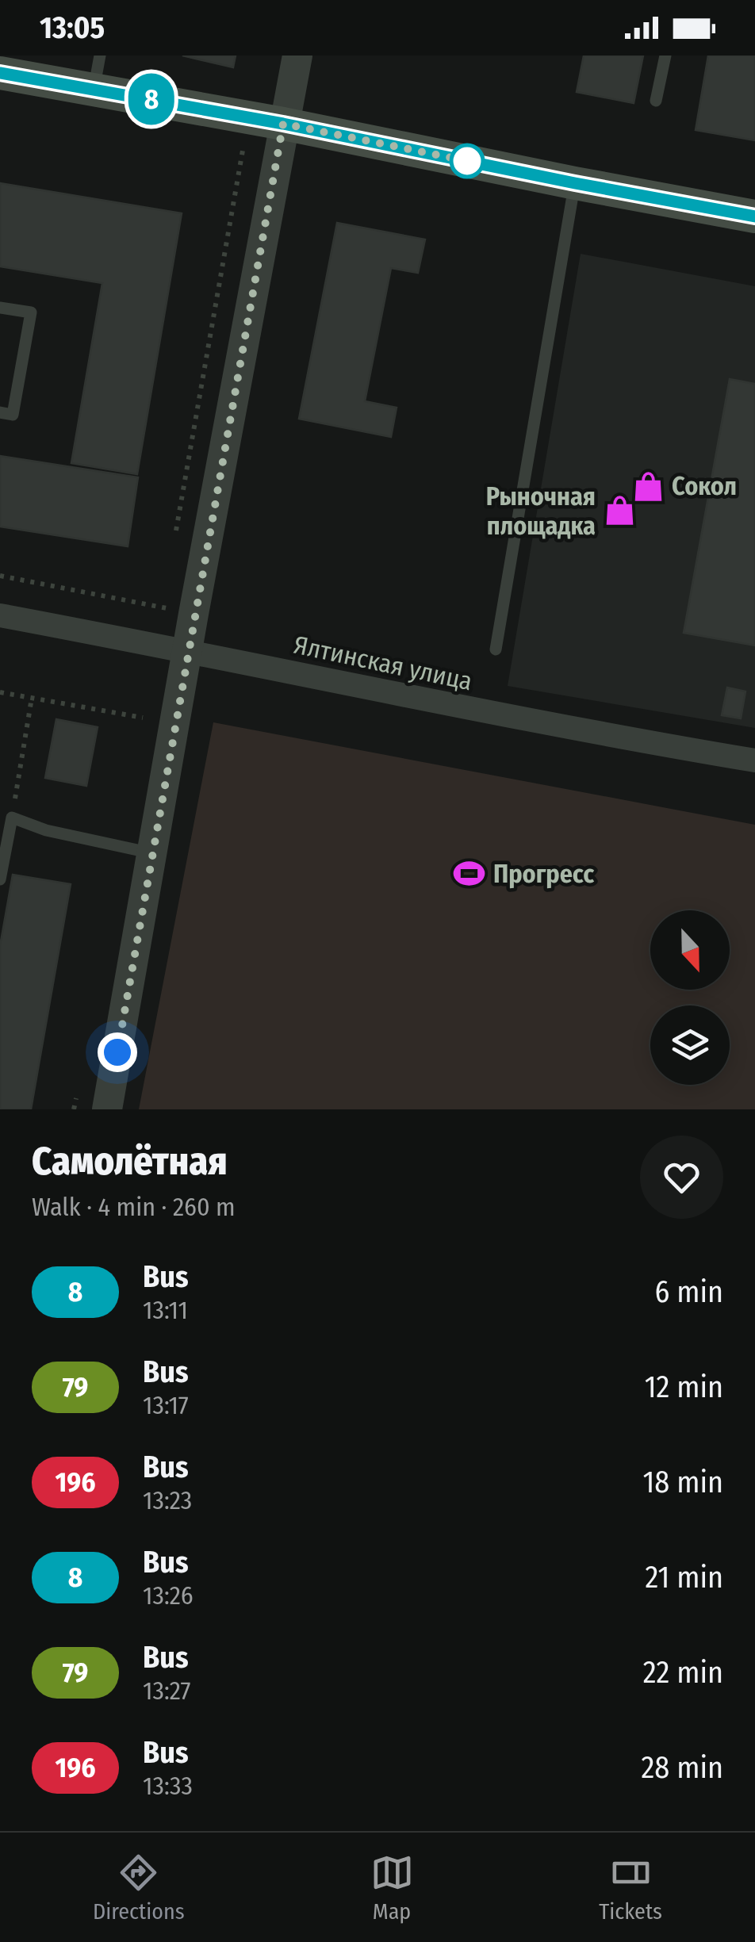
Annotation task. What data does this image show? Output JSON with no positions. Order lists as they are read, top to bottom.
{
  "streets": {
    "street": ["Ялтинская улица"]
  },
  "places": {
    "shop": ["Сокол", "Рыночная площадка"],
    "sports": ["Прогресс"]
  },
  "lines": ["bus line 8"],
  "north": "bottom",
  "page": {
    "status": "13:05",
    "on_map": "8",
    "heading": ["Самолётная", "Walk · 4 min · 260 m"],
    "list": [
      {
        "mark": "8",
        "name": "Bus",
        "note": "13:11",
        "value": "6 min"
      },
      {
        "mark": "79",
        "name": "Bus",
        "note": "13:17",
        "value": "12 min"
      },
      {
        "mark": "196",
        "name": "Bus",
        "note": "13:23",
        "value": "18 min"
      },
      {
        "mark": "8",
        "name": "Bus",
        "note": "13:26",
        "value": "21 min"
      },
      {
        "mark": "79",
        "name": "Bus",
        "note": "13:27",
        "value": "22 min"
      },
      {
        "mark": "196",
        "name": "Bus",
        "note": "13:33",
        "value": "28 min"
      }
    ],
    "tabs": ["Directions", "Map", "Tickets"]
  }
}
